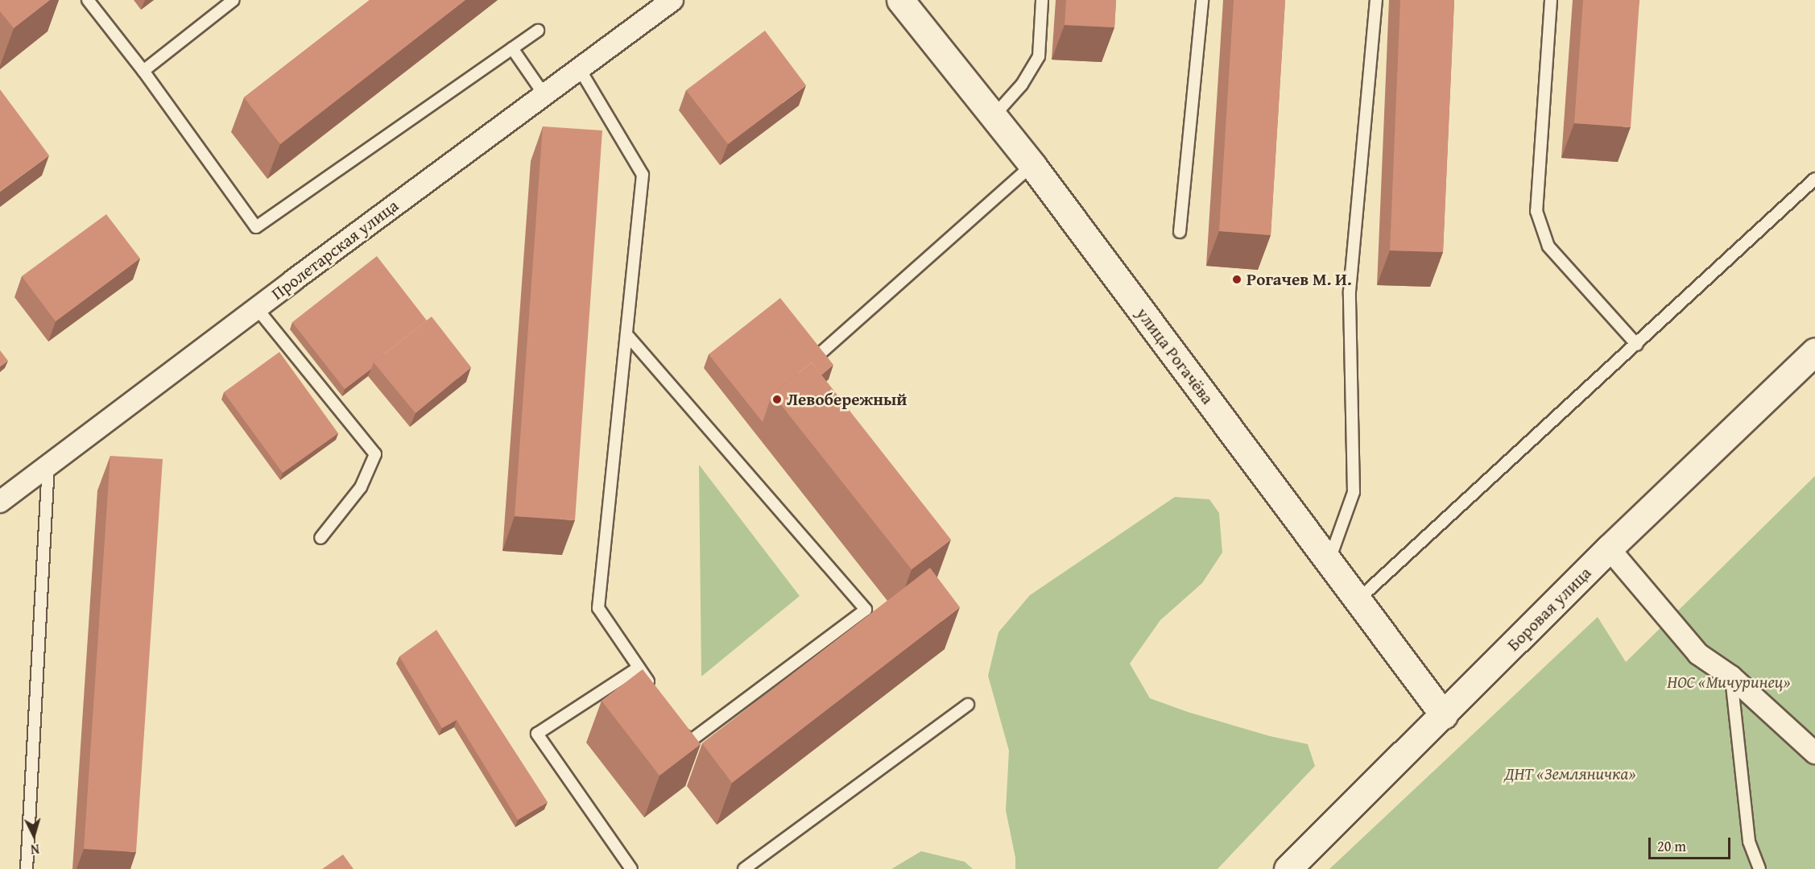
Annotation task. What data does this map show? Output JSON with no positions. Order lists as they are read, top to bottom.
{
  "streets": {
    "street": ["Пролетарская улица", "улица Рогачёва", "Боровая улица"]
  },
  "crossings": [
    ["улица Рогачёва", "Боровая улица"]
  ],
  "parks": ["НОС «Мичуринец»", "ДНТ «Земляничка»"],
  "places": ["Рогачев М. И.", "Левобережный"],
  "scale_bar": "20 m",
  "north": "bottom"
}
